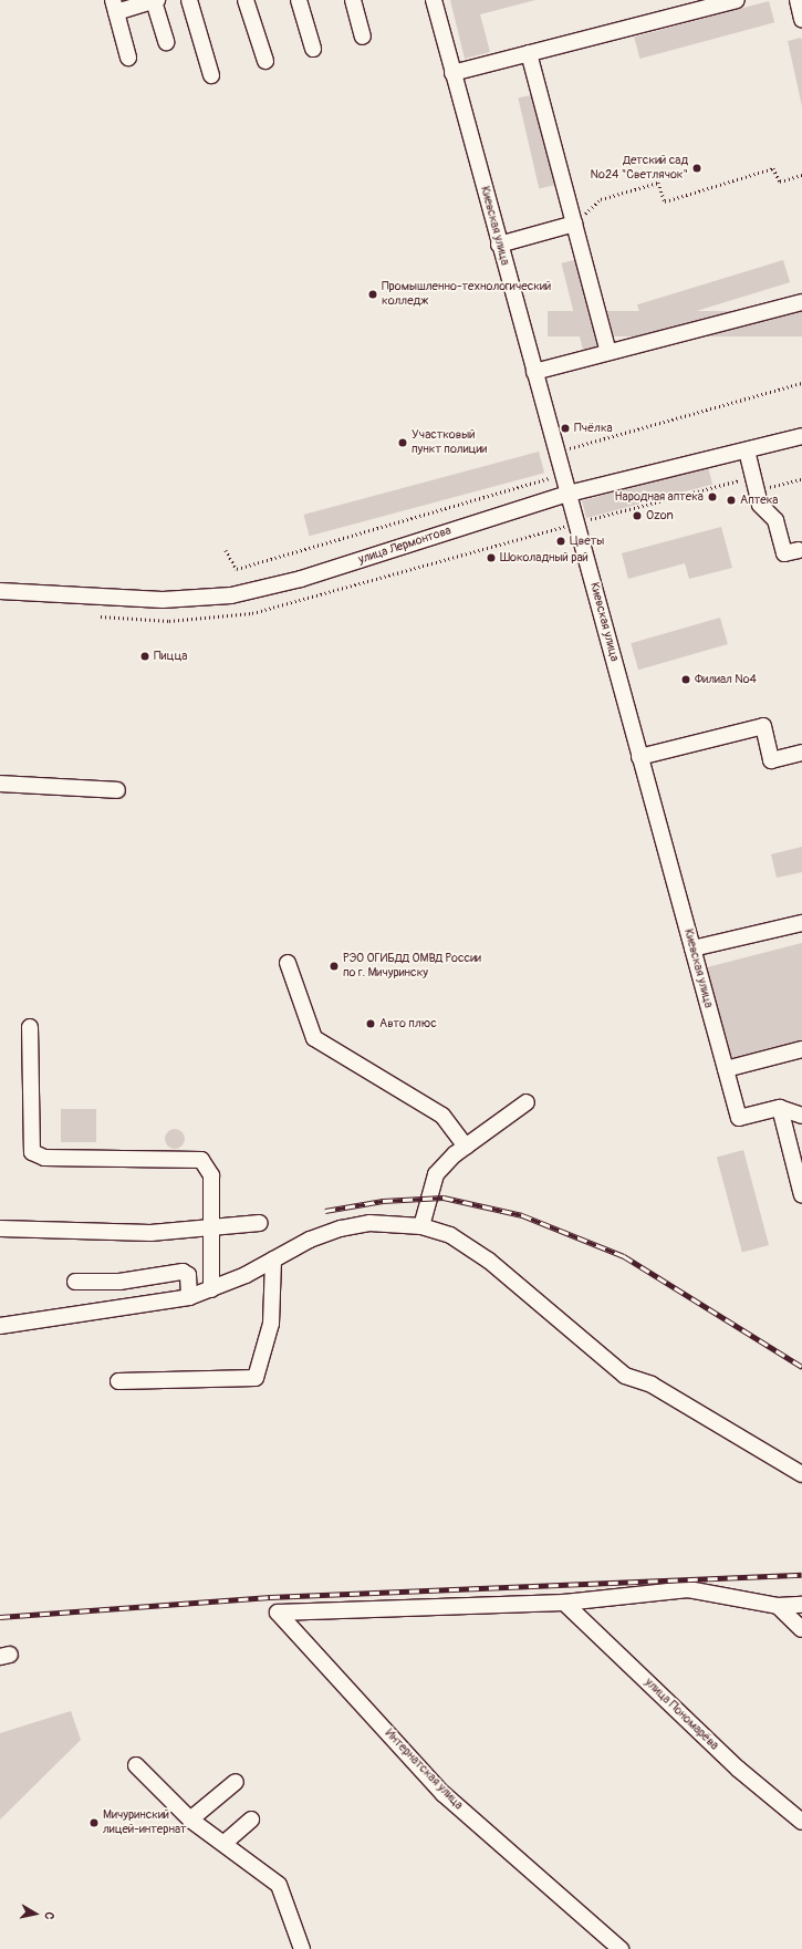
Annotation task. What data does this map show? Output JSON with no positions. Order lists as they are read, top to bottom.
{
  "streets": {
    "street": [
      "Киевская улица",
      "улица Лермонтова",
      "улица Пономарёва",
      "Интернатская улица"
    ]
  },
  "crossings": [
    ["Киевская улица", "улица Лермонтова"],
    ["улица Пономарёва", "Интернатская улица"]
  ],
  "places": [
    "Детский сад №24 \"Светлячок\"",
    "Промышленно-технологический колледж",
    "Пчёлка",
    "Участковый пункт полиции",
    "Народная аптека",
    "Аптека",
    "Ozon",
    "Цветы",
    "Шоколадный рай",
    "Пицца",
    "Филиал №4",
    "РЭО ОГИБДД ОМВД России по г. Мичуринску",
    "Авто плюс",
    "Мичуринский лицей-интернат"
  ],
  "north": "right"
}
